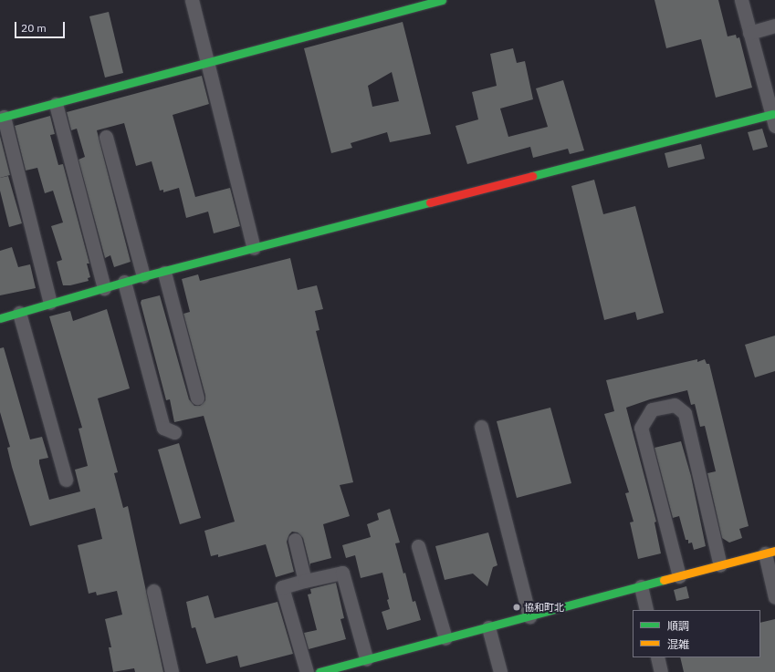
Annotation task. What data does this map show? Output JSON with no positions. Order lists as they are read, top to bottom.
{
  "places": ["協和町北"],
  "legend": ["順調", "混雑"],
  "scale_bar": "20 m"
}
